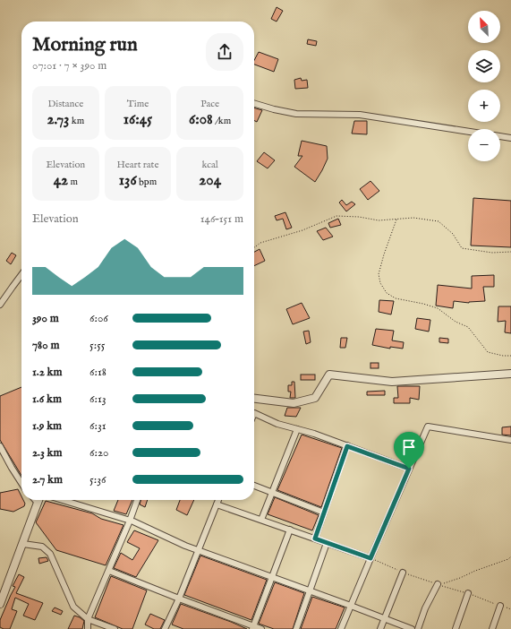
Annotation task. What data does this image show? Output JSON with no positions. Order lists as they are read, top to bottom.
{
  "north": "top left",
  "page": {
    "map_buttons": ["+", "−"],
    "heading": ["Morning run", "07:01 · 7 × 390 m"],
    "stats": [
      ["Distance", "2.73 km"],
      ["Time", "16:45"],
      ["Pace", "6:08 /km"],
      ["Elevation", "42 m"],
      ["Heart rate", "136 bpm"],
      ["kcal", "204"]
    ],
    "chart": ["Elevation", "146–151 m"],
    "list": [
      {
        "name": "390 m",
        "note": "6:06"
      },
      {
        "name": "780 m",
        "note": "5:55"
      },
      {
        "name": "1.2 km",
        "note": "6:18"
      },
      {
        "name": "1.6 km",
        "note": "6:13"
      },
      {
        "name": "1.9 km",
        "note": "6:31"
      },
      {
        "name": "2.3 km",
        "note": "6:20"
      },
      {
        "name": "2.7 km",
        "note": "5:36"
      }
    ]
  }
}
